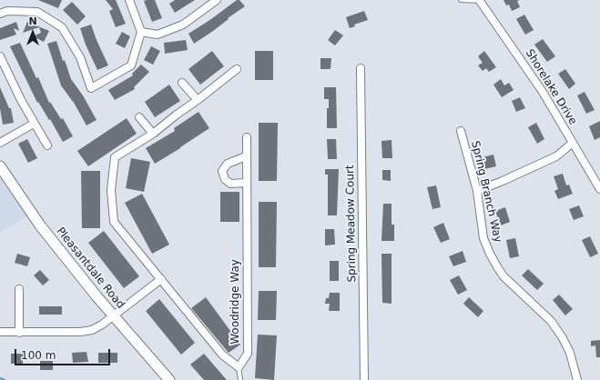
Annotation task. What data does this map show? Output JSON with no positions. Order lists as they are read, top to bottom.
{
  "streets": {
    "main road": ["Pleasantdale Road"],
    "street": [
      "Shorelake Drive",
      "Spring Branch Way",
      "Spring Meadow Court",
      "Woodridge Way"
    ]
  },
  "scale_bar": "100 m",
  "north": "top"
}
